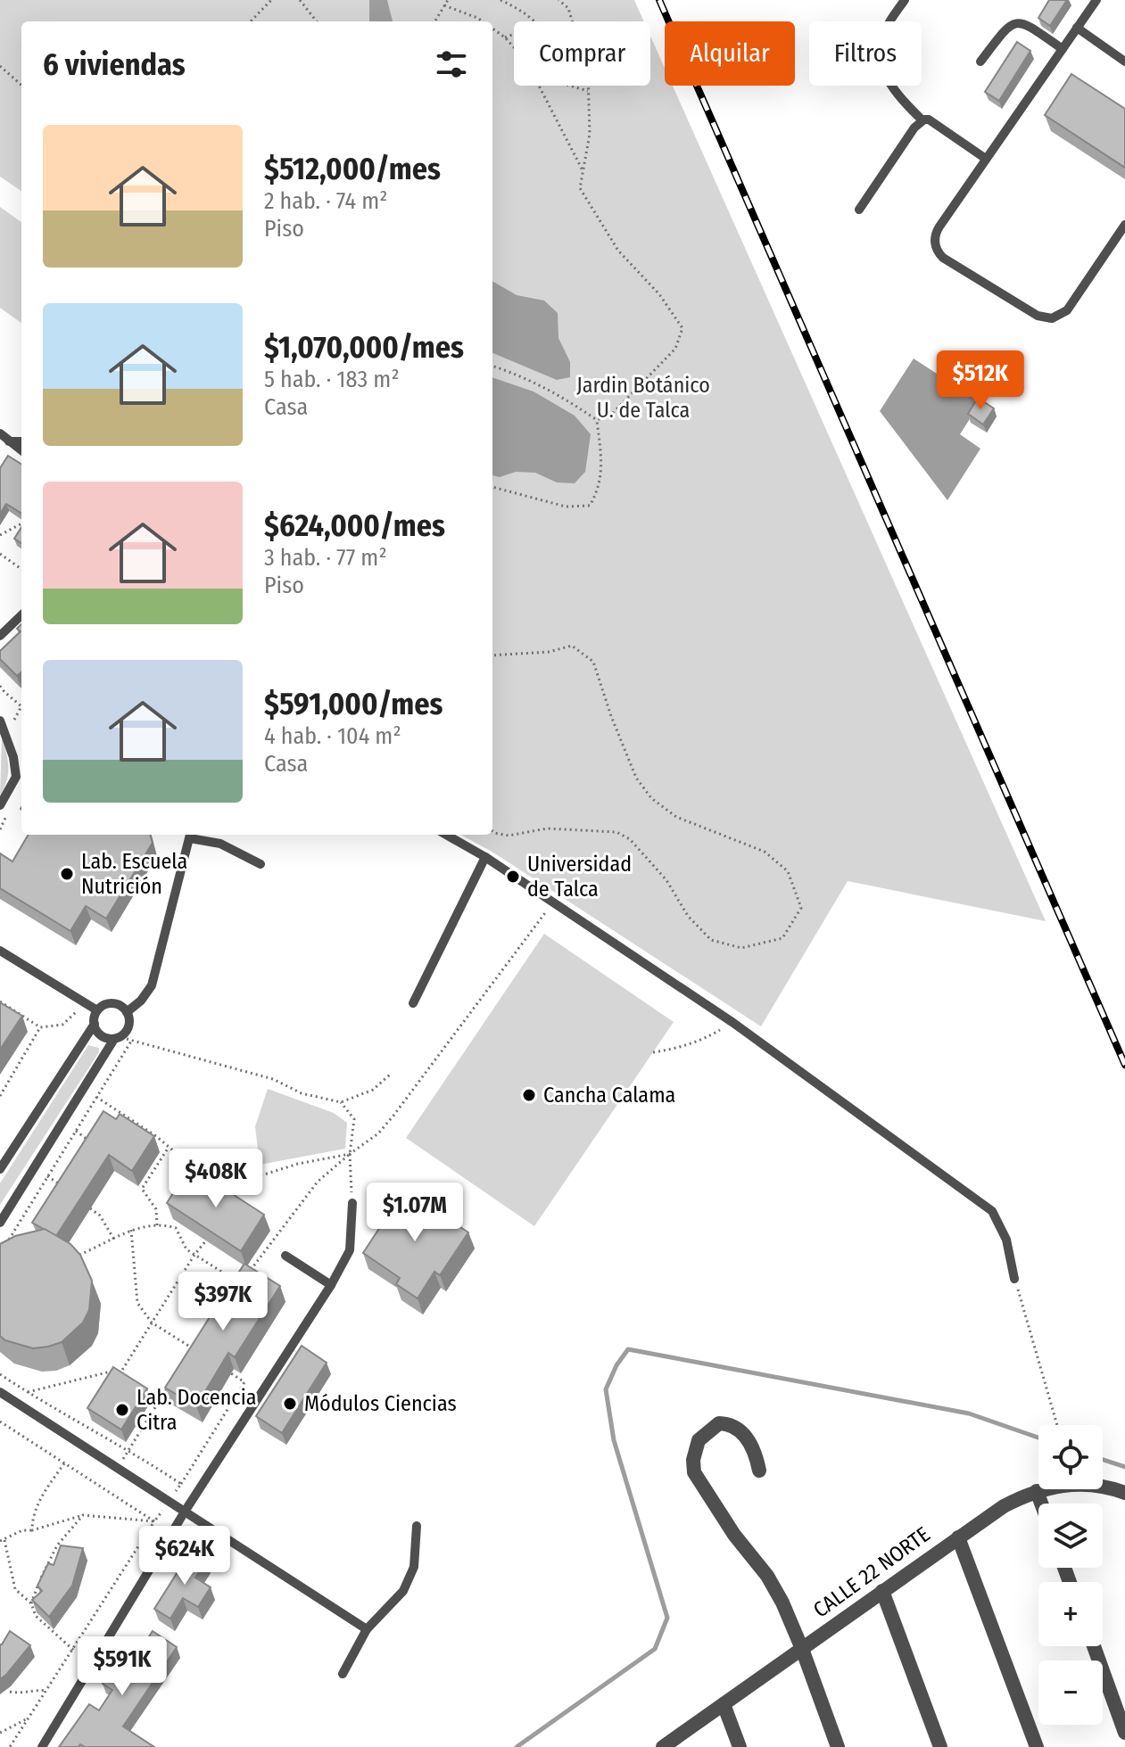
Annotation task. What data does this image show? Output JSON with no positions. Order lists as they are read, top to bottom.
{
  "streets": {
    "street": ["CALLE 22 NORTE"]
  },
  "parks": ["Jardin Botánico U. de Talca"],
  "places": [
    "Lab. Escuela Nutrición",
    "Universidad de Talca",
    "Cancha Calama",
    "Módulos Ciencias",
    "Lab. Docencia Citra"
  ],
  "page": {
    "chip": ["Comprar", "Alquilar", "Filtros"],
    "heading": "6 viviendas",
    "list": [
      {
        "name": "$512,000/mes",
        "note": "2 hab. · 74 m² · Piso"
      },
      {
        "name": "$1,070,000/mes",
        "note": "5 hab. · 183 m² · Casa"
      },
      {
        "name": "$624,000/mes",
        "note": "3 hab. · 77 m² · Piso"
      },
      {
        "name": "$591,000/mes",
        "note": "4 hab. · 104 m² · Casa"
      }
    ],
    "price": [
      "$512K",
      "$408K",
      "$1.07M",
      "$397K",
      "$624K",
      "$591K"
    ],
    "map_buttons": ["+", "−"]
  }
}
